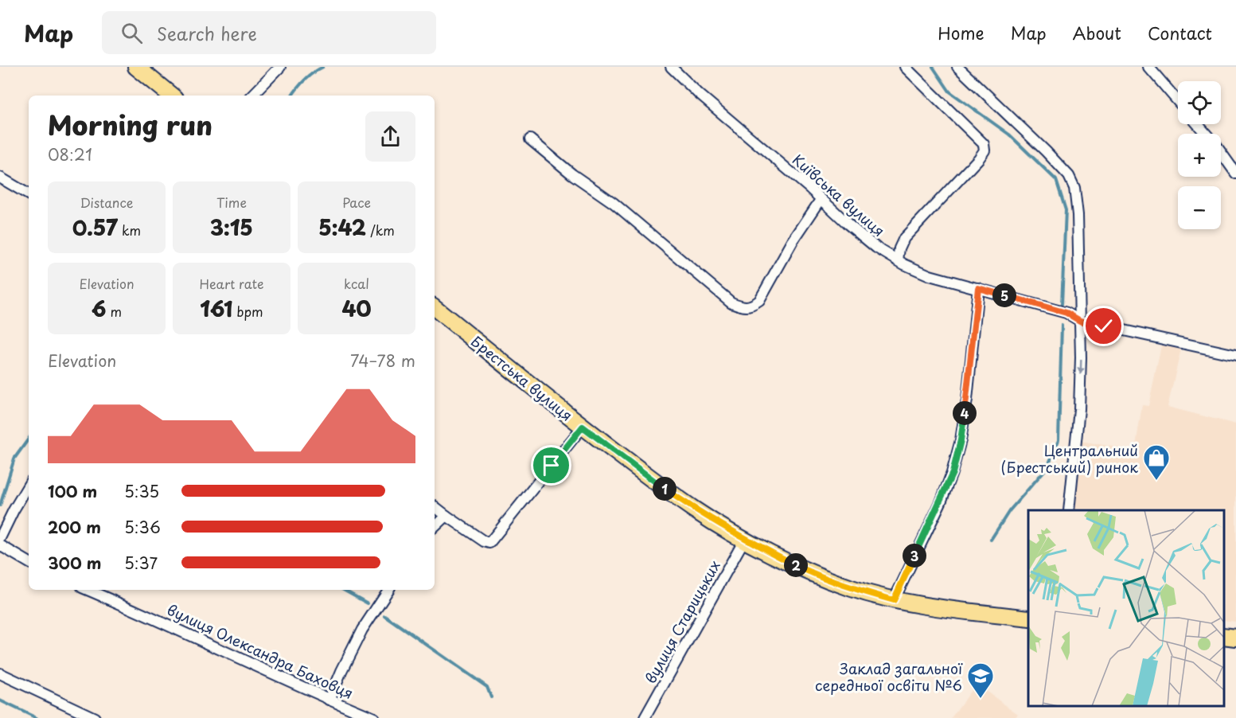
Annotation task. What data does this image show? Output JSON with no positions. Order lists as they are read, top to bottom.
{
  "streets": {
    "main road": ["Брестська вулиця"],
    "street": ["Київська вулиця", "вулиця Старицьких", "вулиця Олександра Баховця"]
  },
  "crossings": [
    ["Брестська вулиця", "вулиця Старицьких"]
  ],
  "places": {
    "shop": ["Центральний (Брестський) ринок"],
    "school or university": ["Заклад загальної середньої освіти №6"]
  },
  "page": {
    "header": "Map",
    "search": "Search here",
    "nav": [
      "Home",
      "Map",
      "About",
      "Contact"
    ],
    "map_buttons": ["+", "−"],
    "heading": ["Morning run", "08:21"],
    "stats": [
      ["Distance", "0.57 km"],
      ["Time", "3:15"],
      ["Pace", "5:42 /km"],
      ["Elevation", "6 m"],
      ["Heart rate", "161 bpm"],
      ["kcal", "40"]
    ],
    "pins": [
      "5",
      "4",
      "1",
      "3",
      "2"
    ],
    "chart": ["Elevation", "74–78 m"],
    "list": [
      {
        "name": "100 m",
        "note": "5:35"
      },
      {
        "name": "200 m",
        "note": "5:36"
      },
      {
        "name": "300 m",
        "note": "5:37"
      }
    ]
  }
}
